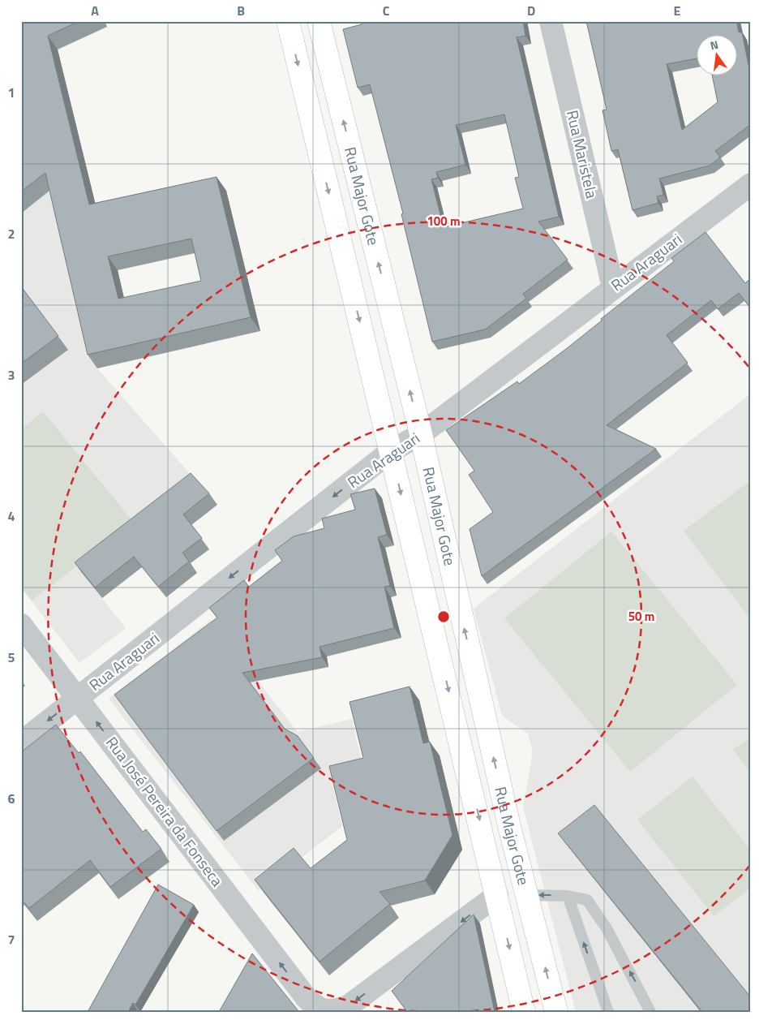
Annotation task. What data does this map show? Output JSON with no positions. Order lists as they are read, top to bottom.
{
  "streets": {
    "main road": ["Rua Major Gote"],
    "street": ["Rua Maristela", "Rua Araguari", "Rua José Pereira da Fonseca"]
  },
  "crossings": [
    ["Rua Maristela", "Rua Araguari"],
    ["Rua Major Gote", "Rua Araguari"],
    ["Rua Major Gote", "Rua José Pereira da Fonseca"],
    ["Rua Araguari", "Rua José Pereira da Fonseca"]
  ],
  "one_way": ["Rua Araguari"],
  "north": "top",
  "grid": {
    "columns": [
      "A",
      "B",
      "C",
      "D",
      "E"
    ],
    "rows": [
      "1",
      "2",
      "3",
      "4",
      "5",
      "6",
      "7"
    ]
  },
  "rings": ["100 m", "50 m"]
}
